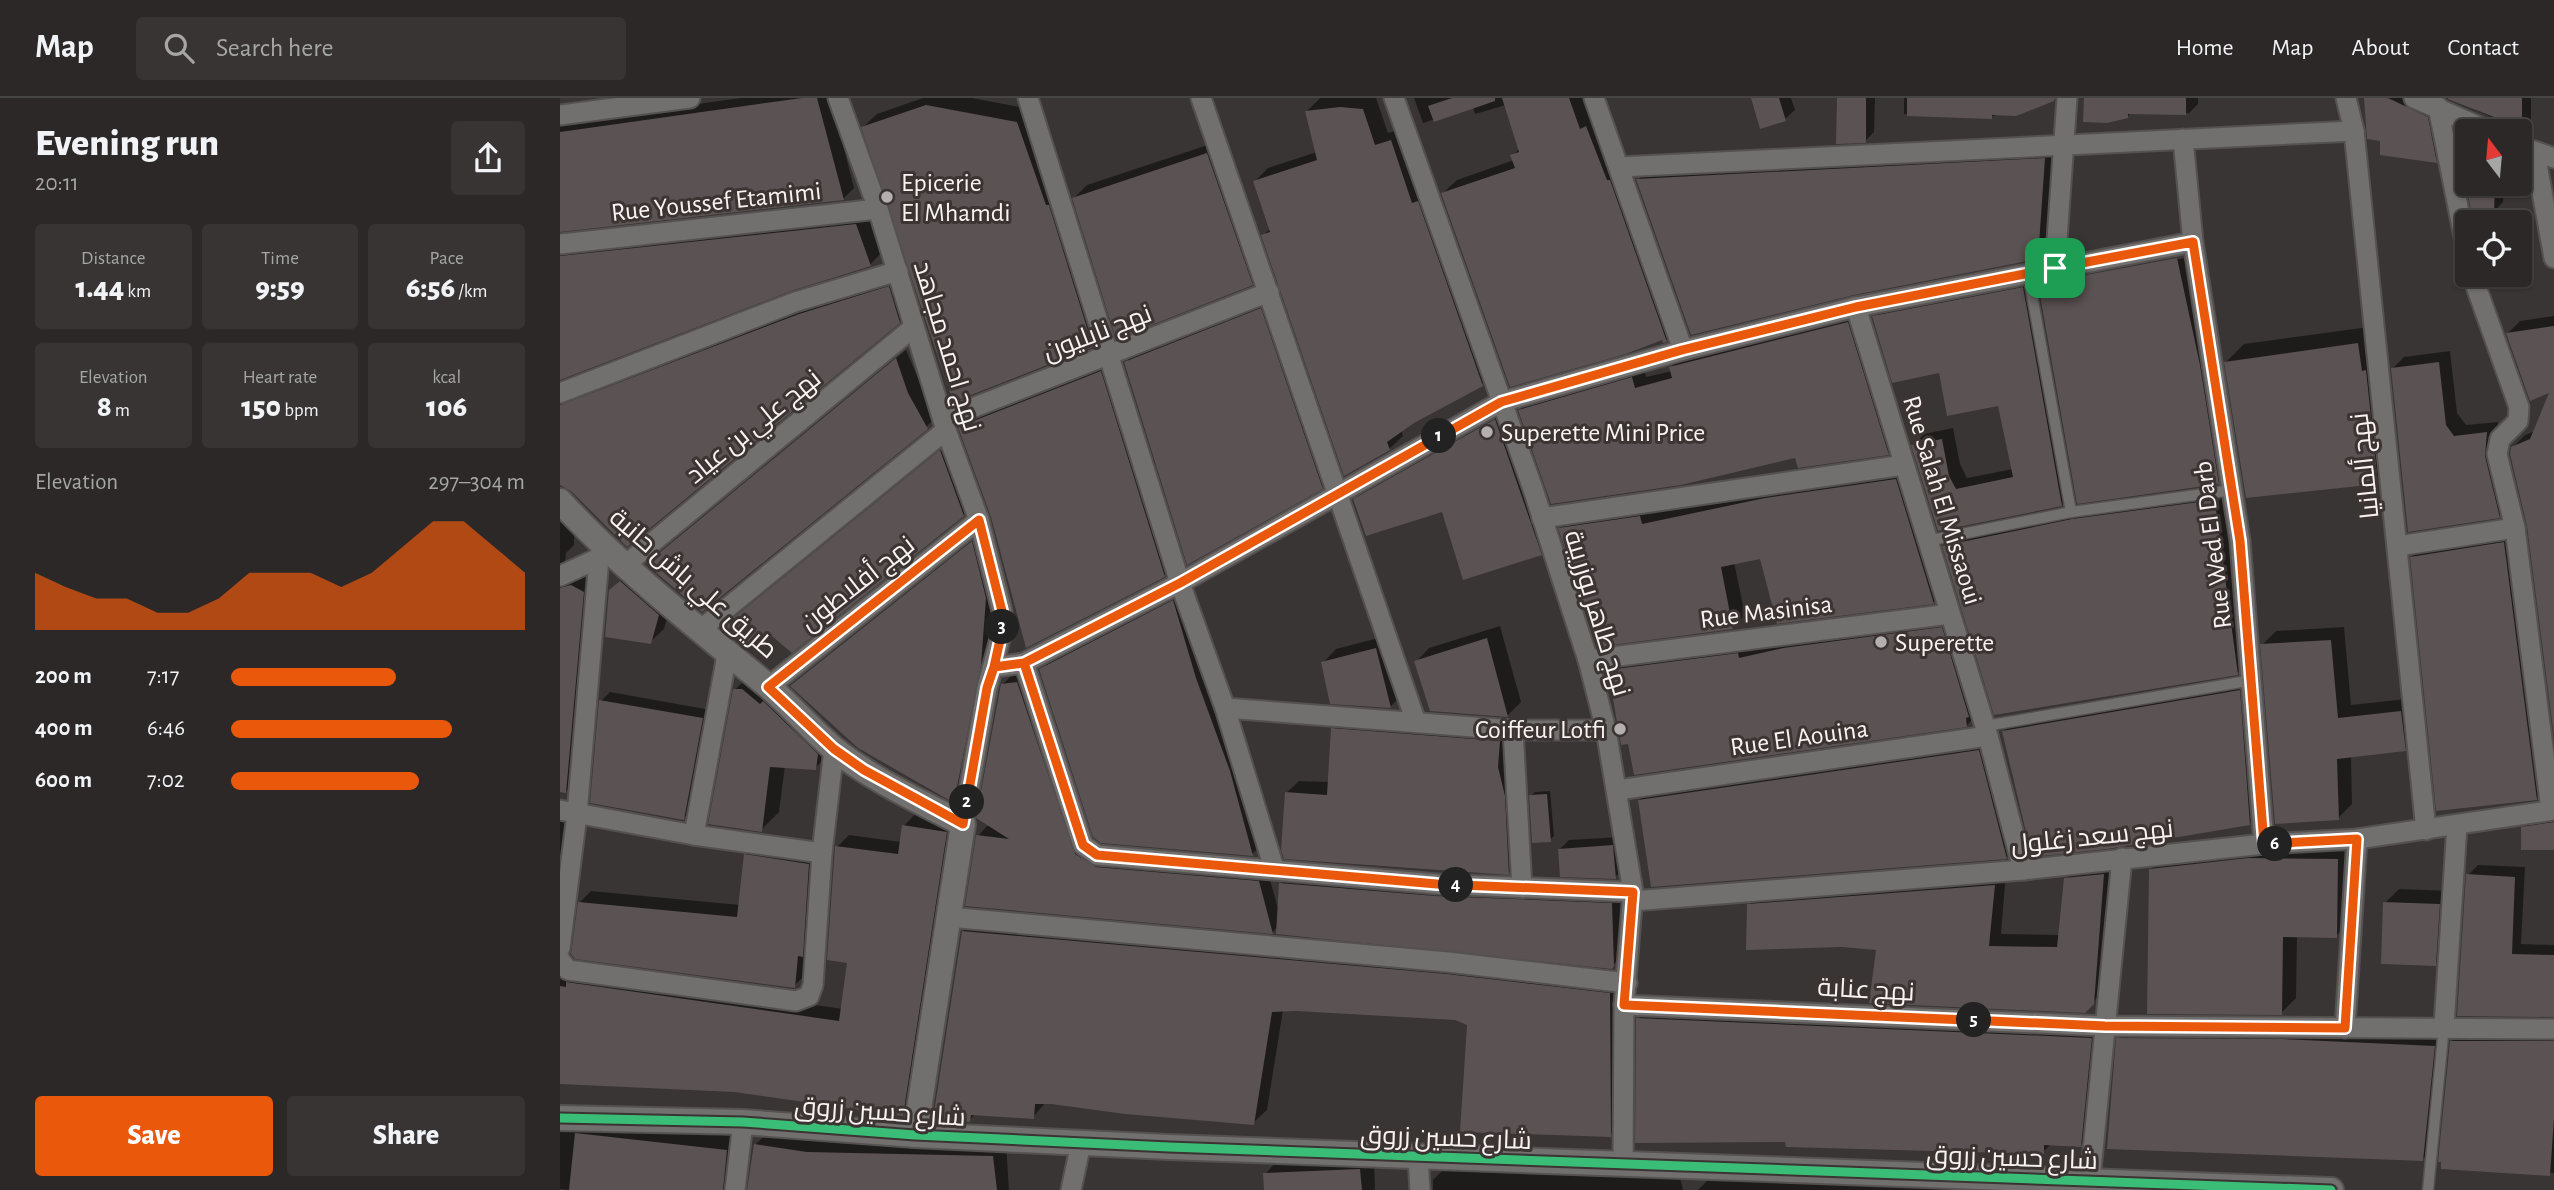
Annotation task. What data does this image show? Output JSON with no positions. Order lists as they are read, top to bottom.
{
  "streets": {
    "street": [
      "Rue Youssef Etamimi",
      "نهج نابليون",
      "نهج احمد مجاهد",
      "نهج علي بن عياد",
      "نهج ألمانيا",
      "Rue Salah El Missaoui",
      "Rue Wed El Darb",
      "طريق علي باش حانبة",
      "نهج أفلاطون",
      "Rue Masinisa",
      "نهج طاهر بوزريبة",
      "Rue El Aouina",
      "نهج سعد زغلول",
      "نهج عنابة",
      "شارع حسين زروق"
    ]
  },
  "crossings": [
    ["Rue Youssef Etamimi", "نهج احمد مجاهد"],
    ["نهج نابليون", "نهج احمد مجاهد"],
    ["نهج نابليون", "طريق علي باش حانبة"],
    ["نهج احمد مجاهد", "نهج علي بن عياد"],
    ["نهج احمد مجاهد", "طريق علي باش حانبة"],
    ["نهج احمد مجاهد", "نهج أفلاطون"],
    ["نهج علي بن عياد", "طريق علي باش حانبة"],
    ["نهج ألمانيا", "نهج سعد زغلول"],
    ["Rue Salah El Missaoui", "Rue Masinisa"],
    ["Rue Salah El Missaoui", "Rue El Aouina"],
    ["Rue Salah El Missaoui", "نهج سعد زغلول"],
    ["Rue Wed El Darb", "نهج سعد زغلول"],
    ["طريق علي باش حانبة", "نهج أفلاطون"],
    ["Rue Masinisa", "نهج طاهر بوزريبة"],
    ["نهج طاهر بوزريبة", "Rue El Aouina"],
    ["نهج طاهر بوزريبة", "نهج سعد زغلول"],
    ["نهج طاهر بوزريبة", "نهج عنابة"],
    ["نهج طاهر بوزريبة", "شارع حسين زروق"]
  ],
  "places": [
    "Epicerie El Mhamdi",
    "Superette Mini Price",
    "Superette",
    "Coiffeur Lotfi"
  ],
  "north": "top",
  "page": {
    "header": "Map",
    "search": "Search here",
    "nav": [
      "Home",
      "Map",
      "About",
      "Contact"
    ],
    "heading": ["Evening run", "20:11"],
    "stats": [
      ["Distance", "1.44 km"],
      ["Time", "9:59"],
      ["Pace", "6:56 /km"],
      ["Elevation", "8 m"],
      ["Heart rate", "150 bpm"],
      ["kcal", "106"]
    ],
    "pins": [
      "1",
      "3",
      "2",
      "6",
      "4",
      "5"
    ],
    "chart": ["Elevation", "297–304 m"],
    "list": [
      {
        "name": "200 m",
        "note": "7:17"
      },
      {
        "name": "400 m",
        "note": "6:46"
      },
      {
        "name": "600 m",
        "note": "7:02"
      }
    ],
    "buttons": ["Save", "Share"]
  }
}
